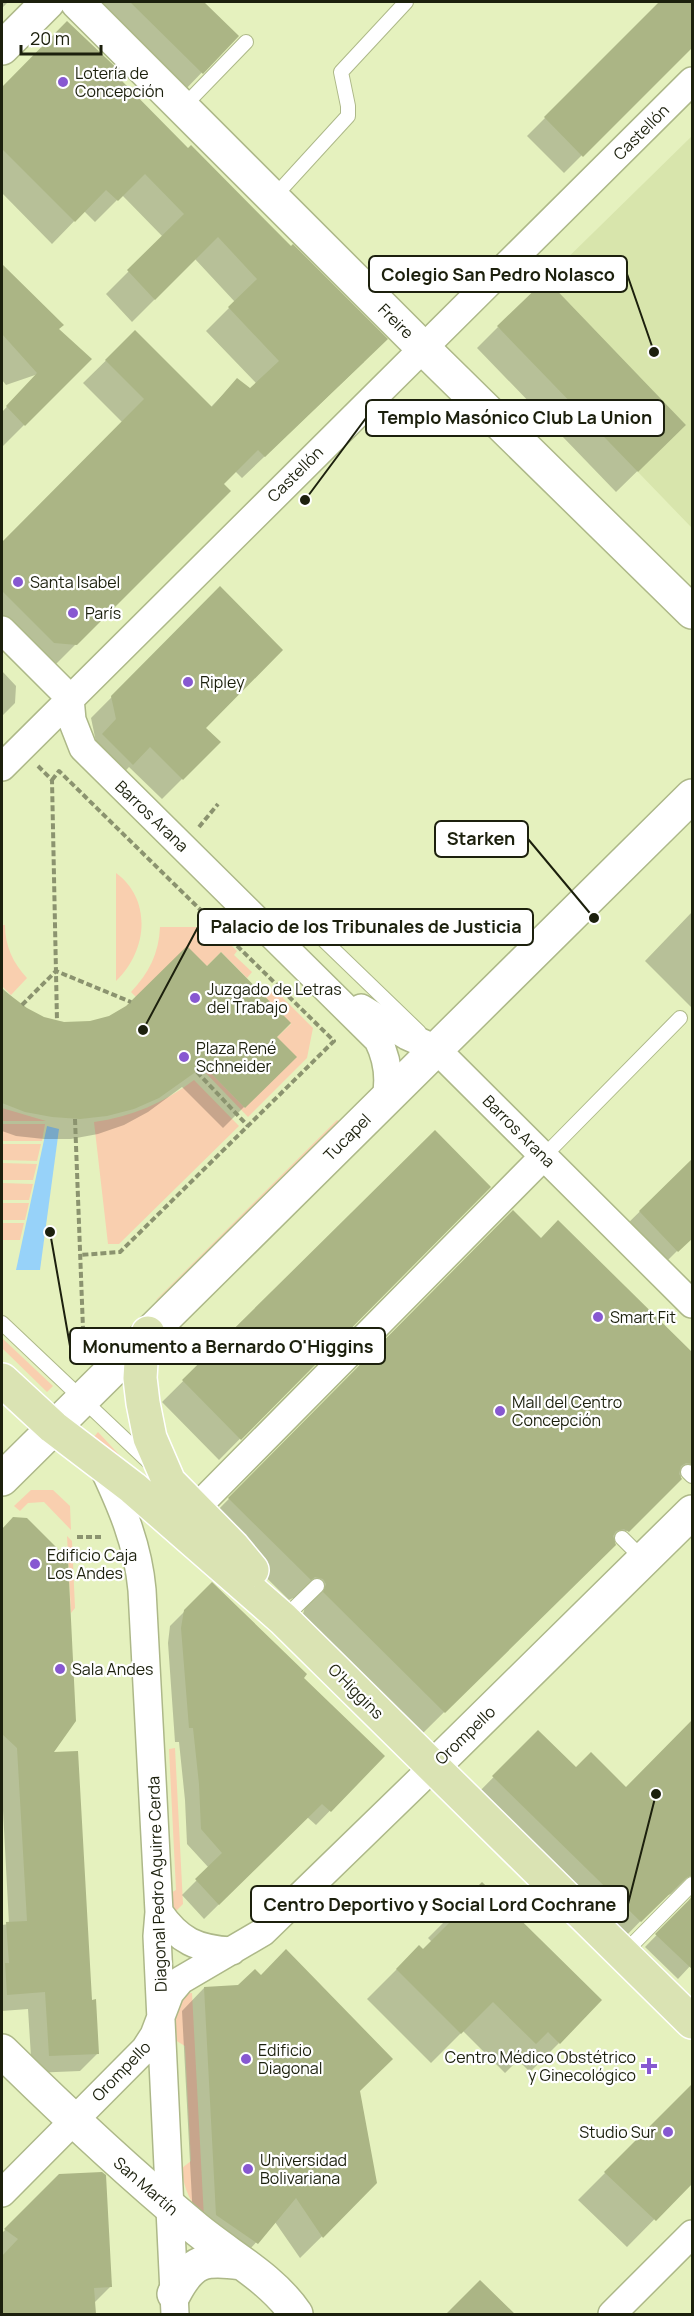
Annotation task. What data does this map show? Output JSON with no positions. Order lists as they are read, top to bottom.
{
  "streets": {
    "main road": [
      "Freire",
      "Tucapel",
      "O'Higgins",
      "Orompello",
      "San Martín"
    ],
    "street": ["Castellón", "Barros Arana", "Diagonal Pedro Aguirre Cerda"]
  },
  "crossings": [
    ["Castellón", "Freire"],
    ["Castellón", "Barros Arana"],
    ["Barros Arana", "Tucapel"],
    ["Tucapel", "O'Higgins"],
    ["O'Higgins", "Orompello"],
    ["O'Higgins", "Diagonal Pedro Aguirre Cerda"],
    ["Orompello", "Diagonal Pedro Aguirre Cerda"],
    ["Orompello", "San Martín"],
    ["Diagonal Pedro Aguirre Cerda", "San Martín"]
  ],
  "places": {
    "other": [
      "Lotería de Concepción",
      "Colegio San Pedro Nolasco",
      "Templo Masónico Club La Union",
      "Santa Isabel",
      "París",
      "Ripley",
      "Starken",
      "Juzgado de Letras del Trabajo",
      "Palacio de los Tribunales de Justicia",
      "Plaza René Schneider",
      "Monumento a Bernardo O'Higgins",
      "Smart Fit",
      "Mall del Centro Concepción",
      "Edificio Caja Los Andes",
      "Sala Andes",
      "Centro Deportivo y Social Lord Cochrane",
      "Edificio Diagonal",
      "Studio Sur",
      "Universidad Bolivariana"
    ],
    "health": ["Centro Médico Obstétrico y Ginecológico"]
  },
  "scale_bar": "20 m"
}
